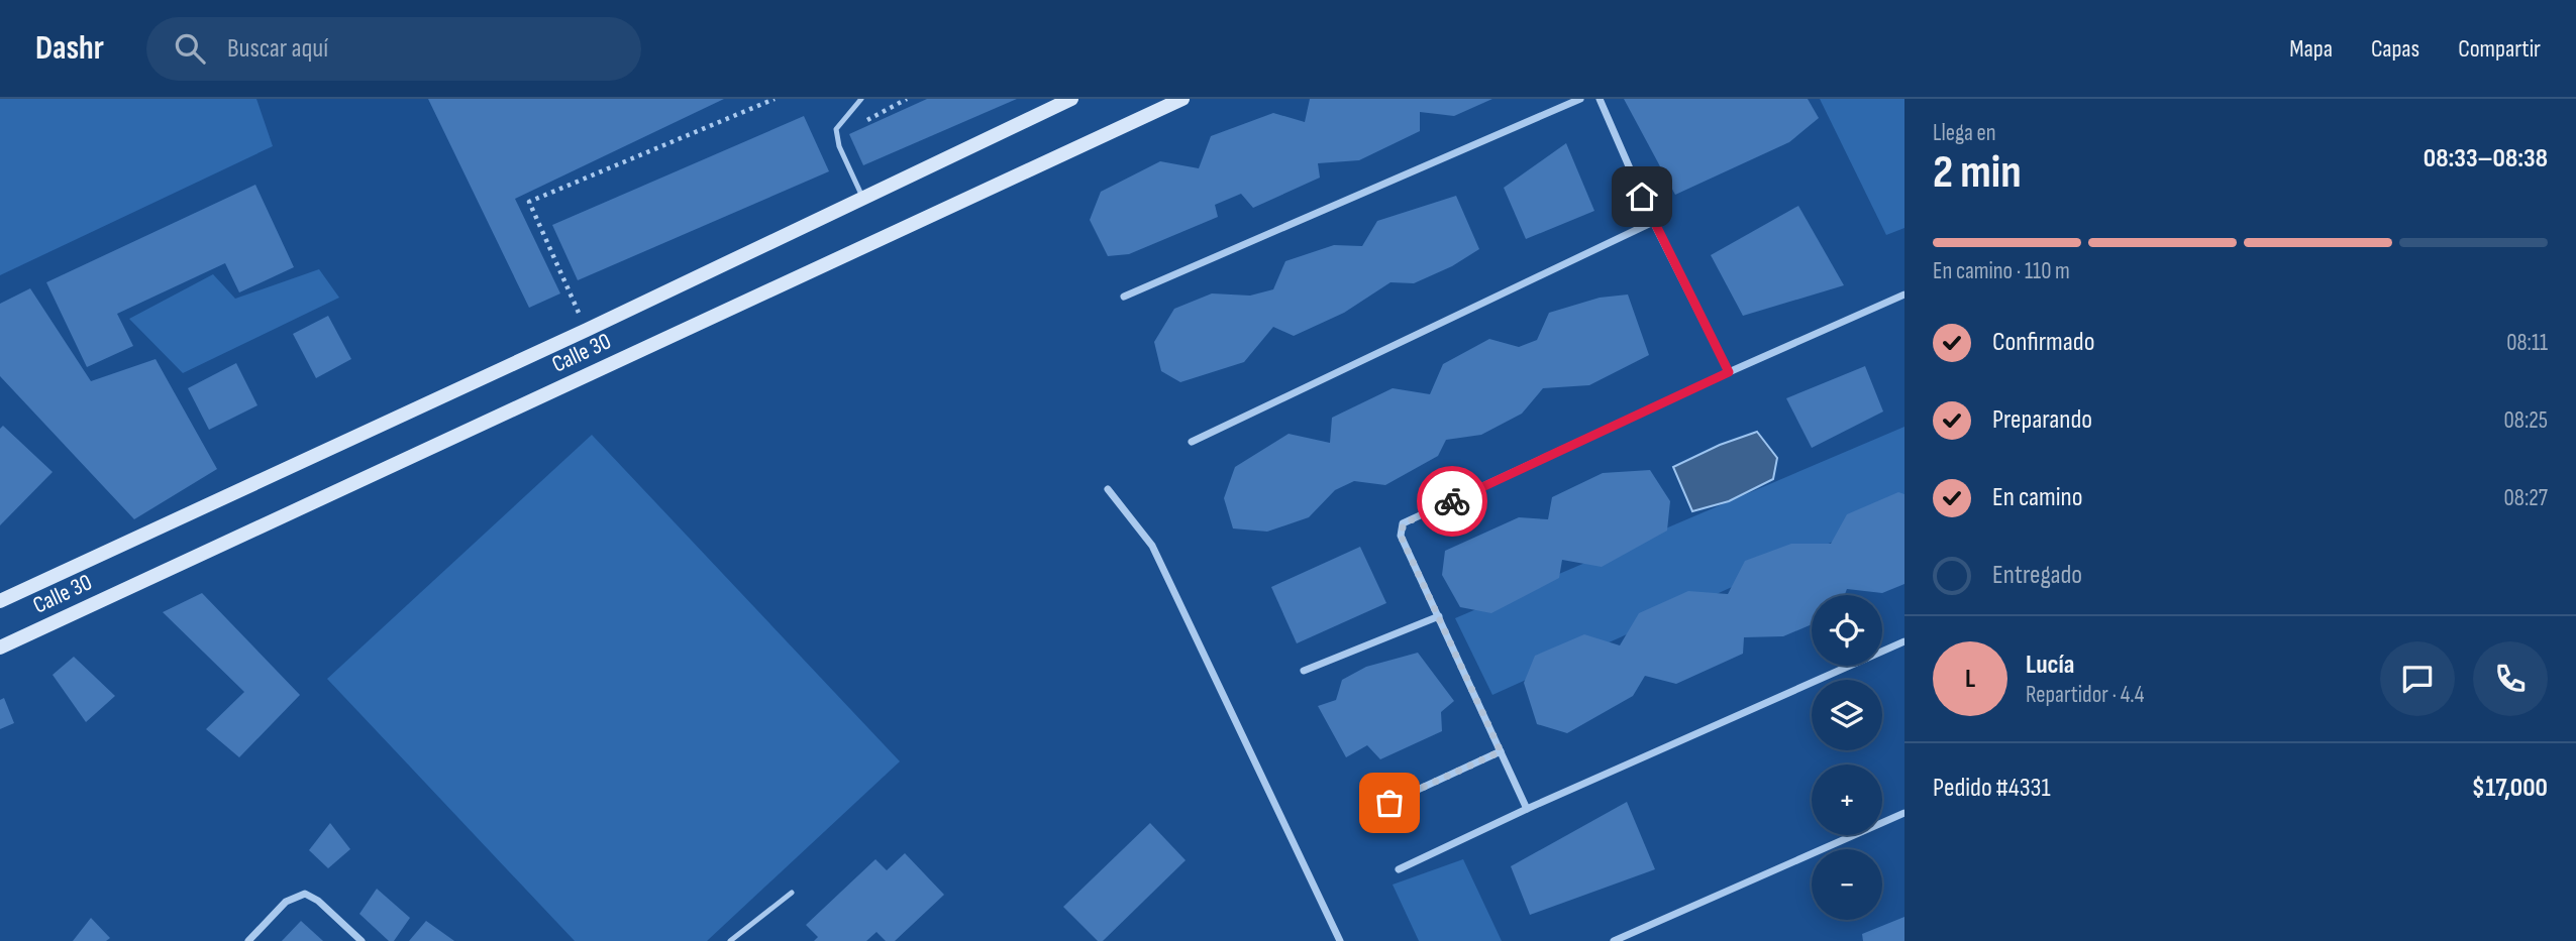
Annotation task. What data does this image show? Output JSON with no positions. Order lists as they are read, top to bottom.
{
  "streets": {
    "main road": ["Calle 30"]
  },
  "page": {
    "header": "Dashr",
    "search": "Buscar aquí",
    "nav": ["Mapa", "Capas", "Compartir"],
    "heading": ["2 min", "Llega en", "08:33–08:38"],
    "panel": [
      "Lucía",
      "Repartidor · 4.4",
      "Pedido #4331",
      "$17,000"
    ],
    "bar": "En camino · 110 m",
    "list": [
      ["Confirmado", "08:11"],
      ["Preparando", "08:25"],
      ["En camino", "08:27"],
      "Entregado"
    ],
    "map_buttons": ["+", "−"],
    "round": "L"
  }
}
